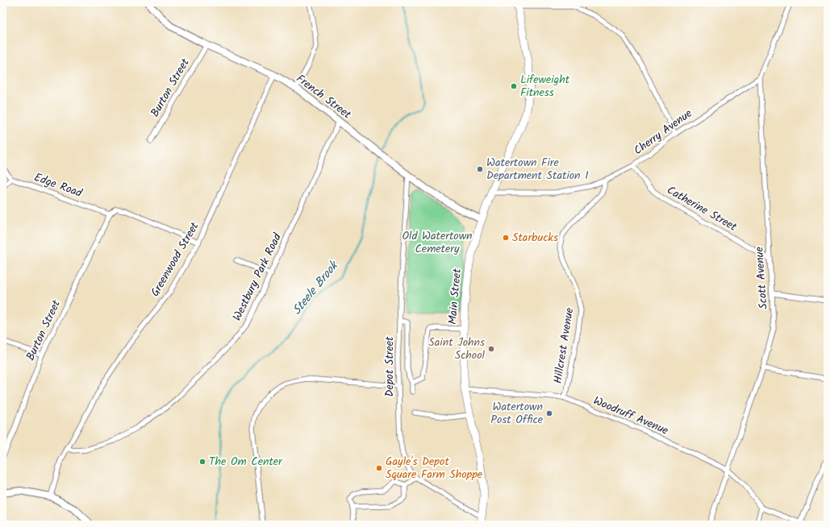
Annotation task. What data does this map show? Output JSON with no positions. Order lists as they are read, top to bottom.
{
  "streets": {
    "main road": ["Main Street"],
    "street": [
      "Burton Street",
      "French Street",
      "Cherry Avenue",
      "Edge Road",
      "Catherine Street",
      "Greenwood Street",
      "Westbury Park Road",
      "Scott Avenue",
      "Hillcrest Avenue",
      "Depot Street",
      "Woodruff Avenue"
    ]
  },
  "crossings": [
    ["Burton Street", "French Street"],
    ["Burton Street", "Edge Road"],
    ["French Street", "Greenwood Street"],
    ["French Street", "Westbury Park Road"],
    ["French Street", "Main Street"],
    ["French Street", "Depot Street"],
    ["Cherry Avenue", "Catherine Street"],
    ["Cherry Avenue", "Scott Avenue"],
    ["Cherry Avenue", "Main Street"],
    ["Cherry Avenue", "Hillcrest Avenue"],
    ["Catherine Street", "Scott Avenue"],
    ["Greenwood Street", "Westbury Park Road"],
    ["Scott Avenue", "Woodruff Avenue"],
    ["Main Street", "Depot Street"],
    ["Main Street", "Woodruff Avenue"],
    ["Hillcrest Avenue", "Woodruff Avenue"]
  ],
  "water": ["Steele Brook"],
  "parks": ["Old Watertown Cemetery"],
  "places": [
    "Lifeweight Fitness",
    "Watertown Fire Department Station 1",
    "Starbucks",
    "Saint Johns School",
    "Watertown Post Office",
    "The Om Center",
    "Gayle's Depot Square Farm Shoppe"
  ]
}
